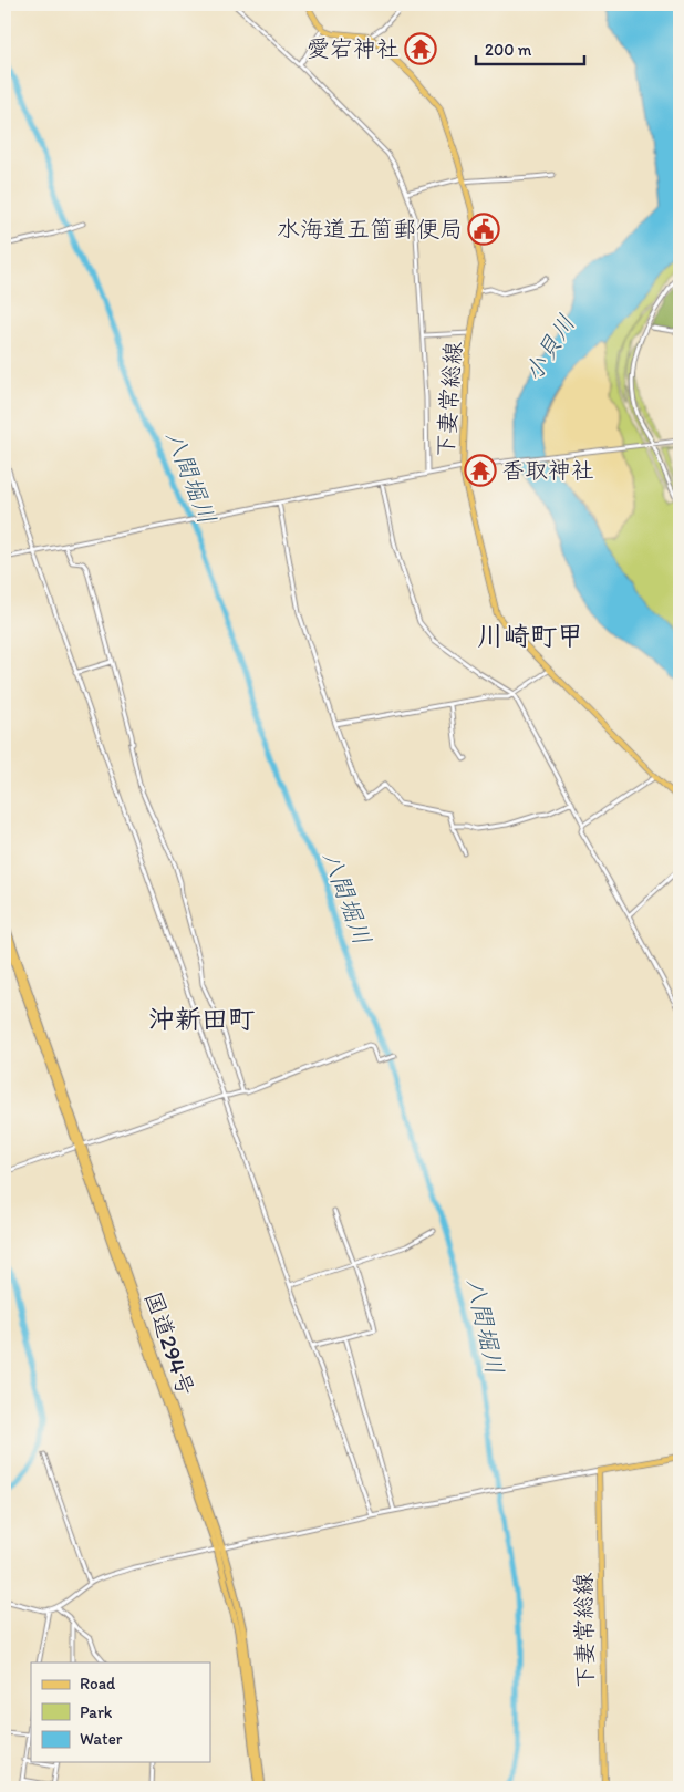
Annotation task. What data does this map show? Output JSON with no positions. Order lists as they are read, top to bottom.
{
  "streets": {
    "highway": ["国道294号"],
    "main road": ["下妻常総線"]
  },
  "districts": ["川崎町甲", "沖新田町"],
  "water": ["小貝川", "八間堀川"],
  "places": {
    "temple": ["愛宕神社", "香取神社"],
    "public building": ["水海道五箇郵便局"]
  },
  "legend": ["Road", "Park", "Water"],
  "scale_bar": "200 m"
}
